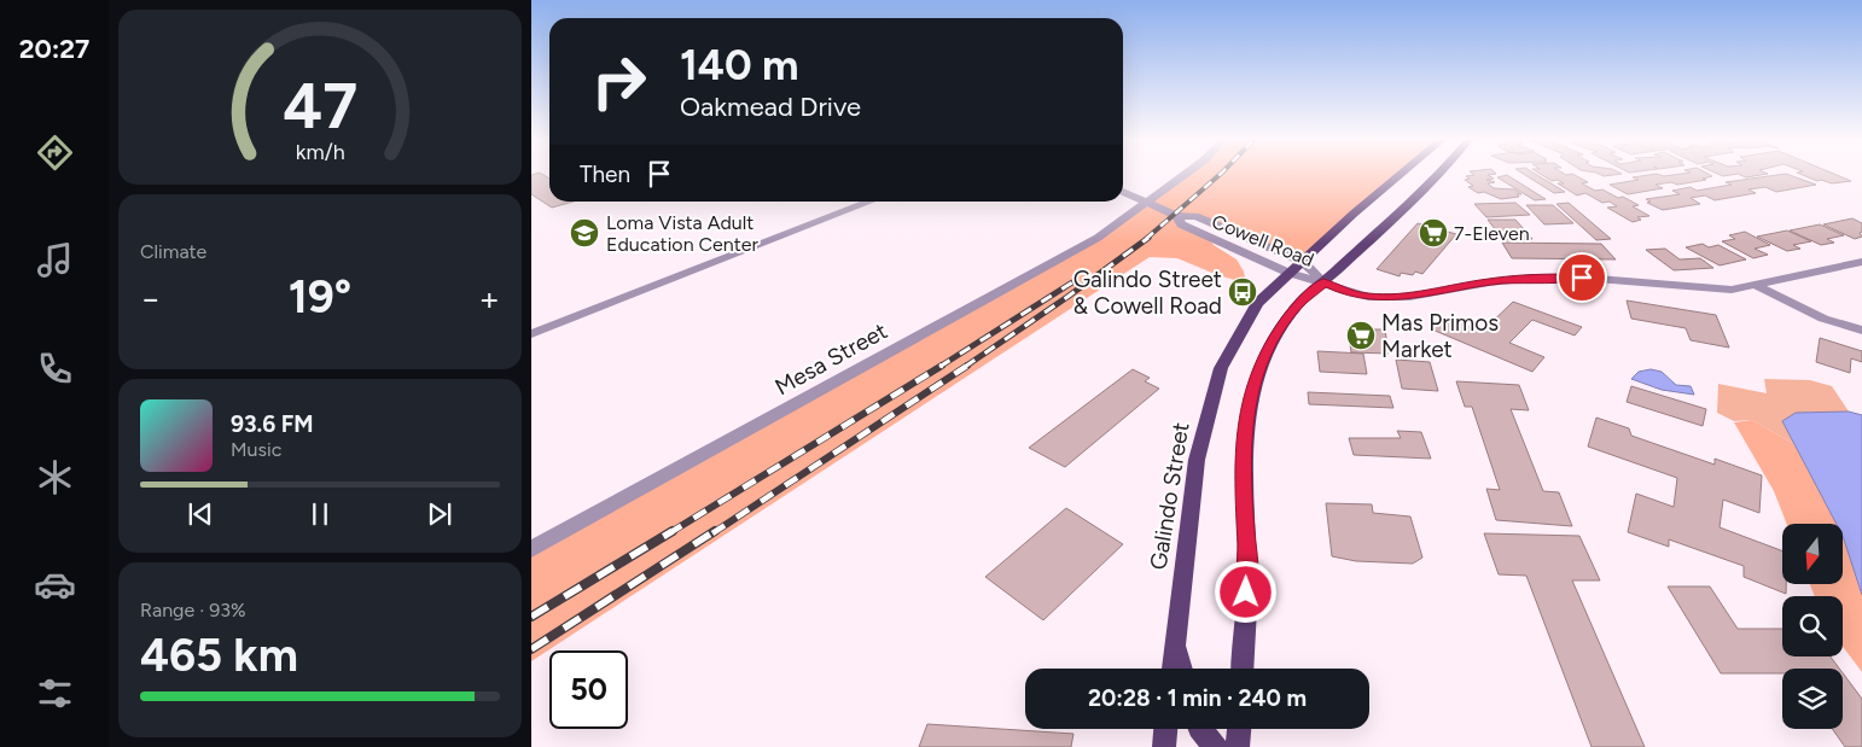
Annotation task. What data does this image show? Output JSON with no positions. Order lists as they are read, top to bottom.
{
  "streets": {
    "main road": ["Galindo Street"],
    "street": ["Cowell Road", "Mesa Street"]
  },
  "crossings": [
    ["Cowell Road", "Mesa Street"],
    ["Cowell Road", "Galindo Street"]
  ],
  "places": {
    "school or university": ["Loma Vista Adult Education Center"],
    "supermarket": ["7-Eleven", "Mas Primos Market"],
    "bus stop": ["Galindo Street & Cowell Road"]
  },
  "north": "bottom",
  "page": {
    "tabs": "20:27",
    "turn": ["140 m", "Oakmead Drive"],
    "then": "Then",
    "tile": [
      "Climate",
      ["Range · 93%", "465 km"]
    ],
    "heat": ["−", "19°", "+"],
    "song": ["93.6 FM", "Music"],
    "limit": "50",
    "trip": "20:28 · 1 min · 240 m",
    "gauge": ["47", "km/h"]
  }
}
